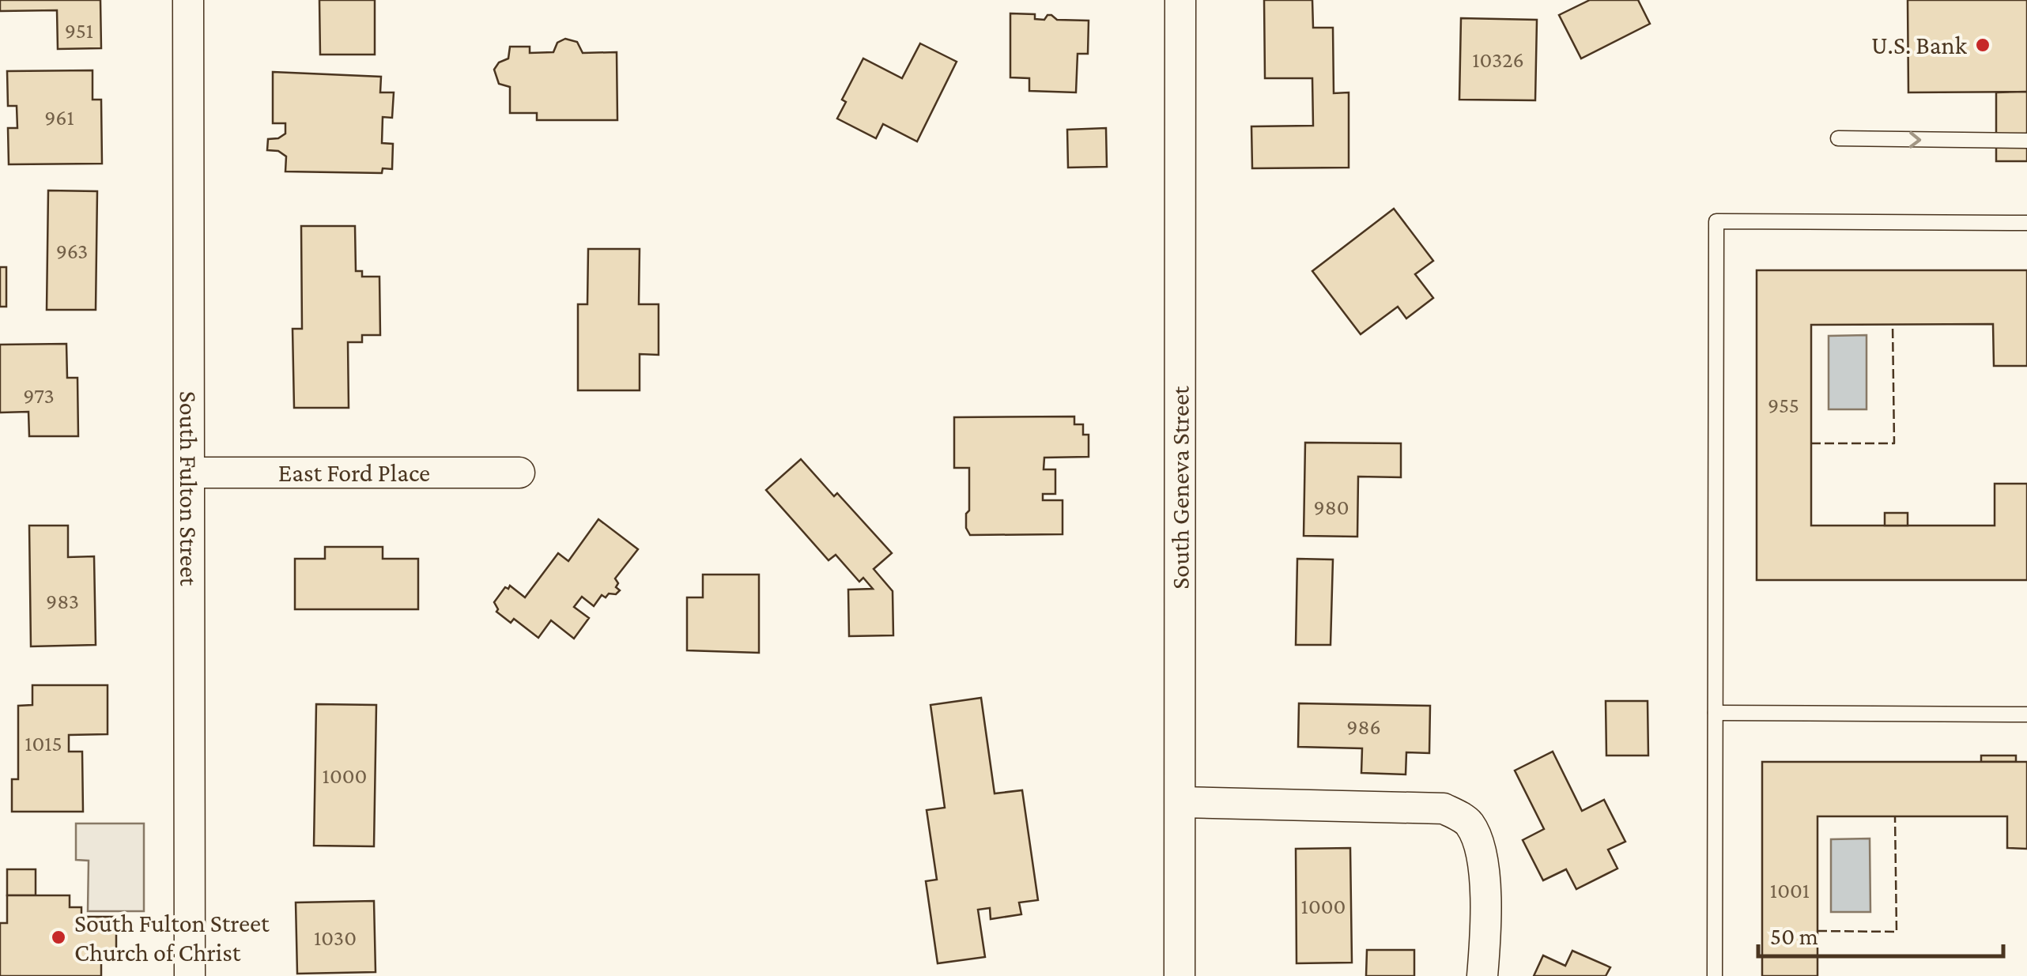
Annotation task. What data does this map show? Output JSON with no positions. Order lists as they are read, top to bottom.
{
  "streets": {
    "street": ["East Ford Place", "South Fulton Street", "South Geneva Street"]
  },
  "crossings": [
    ["East Ford Place", "South Fulton Street"]
  ],
  "places": ["U.S. Bank", "South Fulton Street Church of Christ"],
  "house_numbers": [
    "951",
    "10326",
    "961",
    "963",
    "973",
    "955",
    "980",
    "983",
    "986",
    "1015",
    "1000",
    "1001",
    "1000",
    "1030"
  ],
  "scale_bar": "50 m"
}
